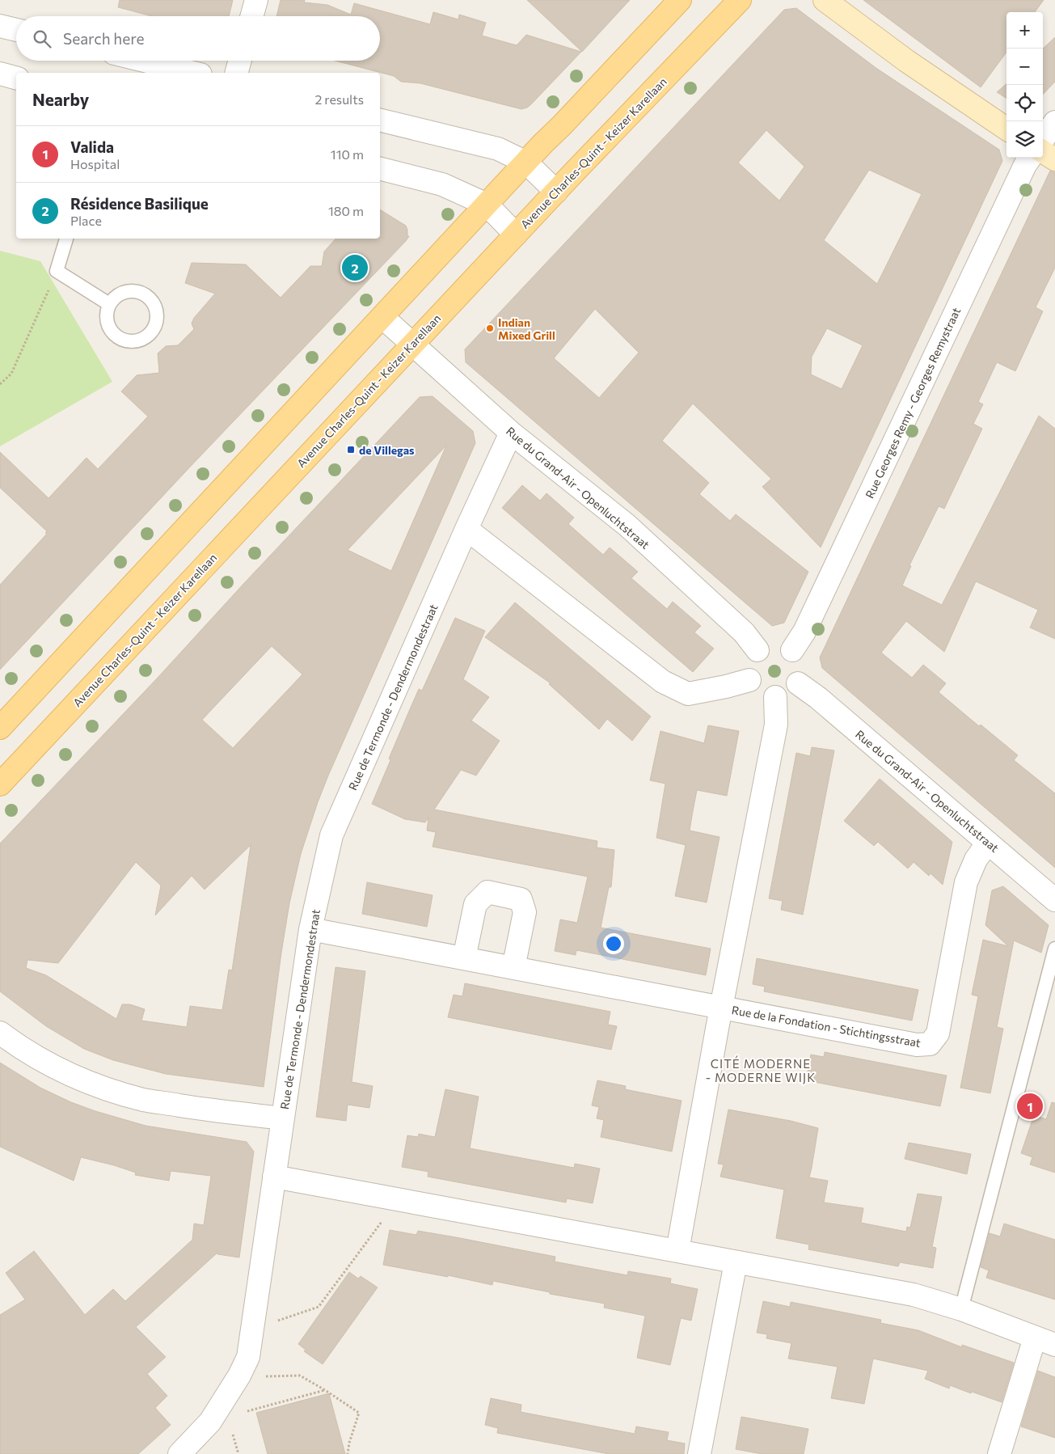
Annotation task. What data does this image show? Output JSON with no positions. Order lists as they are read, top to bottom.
{
  "streets": {
    "main road": ["Avenue Charles-Quint - Keizer Karellaan"],
    "street": [
      "Rue Georges Remy - Georges Remystraat",
      "Rue du Grand-Air - Openluchtstraat",
      "Rue de Termonde - Dendermondestraat",
      "Rue de la Fondation - Stichtingsstraat"
    ]
  },
  "crossings": [
    ["Avenue Charles-Quint - Keizer Karellaan", "Rue du Grand-Air - Openluchtstraat"],
    ["Rue Georges Remy - Georges Remystraat", "Rue du Grand-Air - Openluchtstraat"],
    ["Rue du Grand-Air - Openluchtstraat", "Rue de Termonde - Dendermondestraat"],
    ["Rue du Grand-Air - Openluchtstraat", "Rue de la Fondation - Stichtingsstraat"],
    ["Rue de Termonde - Dendermondestraat", "Rue de la Fondation - Stichtingsstraat"]
  ],
  "districts": ["CITÉ MODERNE - MODERNE WIJK"],
  "places": {
    "other": ["Indian Mixed Grill"],
    "transit": ["de Villegas"]
  },
  "page": {
    "map_buttons": ["+", "−"],
    "search": "Search here",
    "heading": ["Nearby", "2 results"],
    "list": [
      {
        "mark": "1",
        "name": "Valida",
        "note": "Hospital",
        "value": "110 m"
      },
      {
        "mark": "2",
        "name": "Résidence Basilique",
        "note": "Place",
        "value": "180 m"
      }
    ],
    "pins": ["2", "1"]
  }
}
